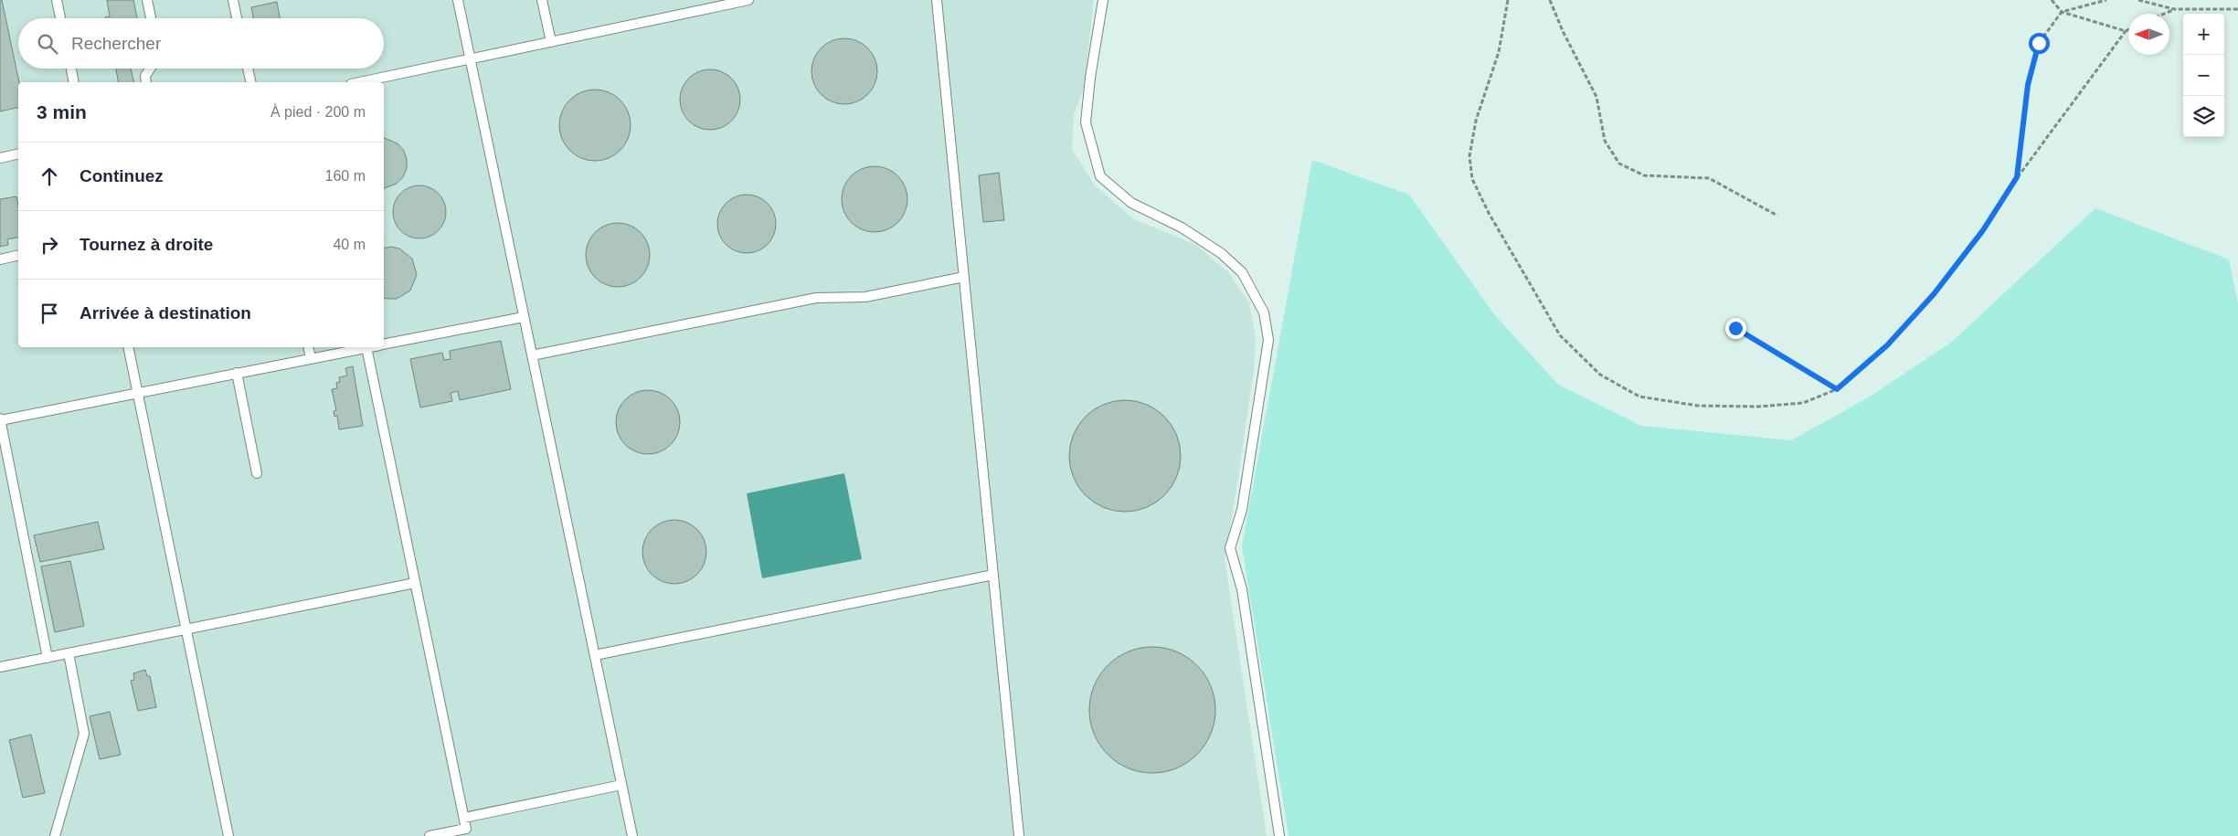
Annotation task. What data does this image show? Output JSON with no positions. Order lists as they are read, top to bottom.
{
  "north": "left",
  "page": {
    "map_buttons": ["+", "−"],
    "search": "Rechercher",
    "heading": ["3 min", "À pied · 200 m"],
    "list": [
      ["Continuez", "160 m"],
      ["Tournez à droite", "40 m"],
      "Arrivée à destination"
    ]
  }
}
